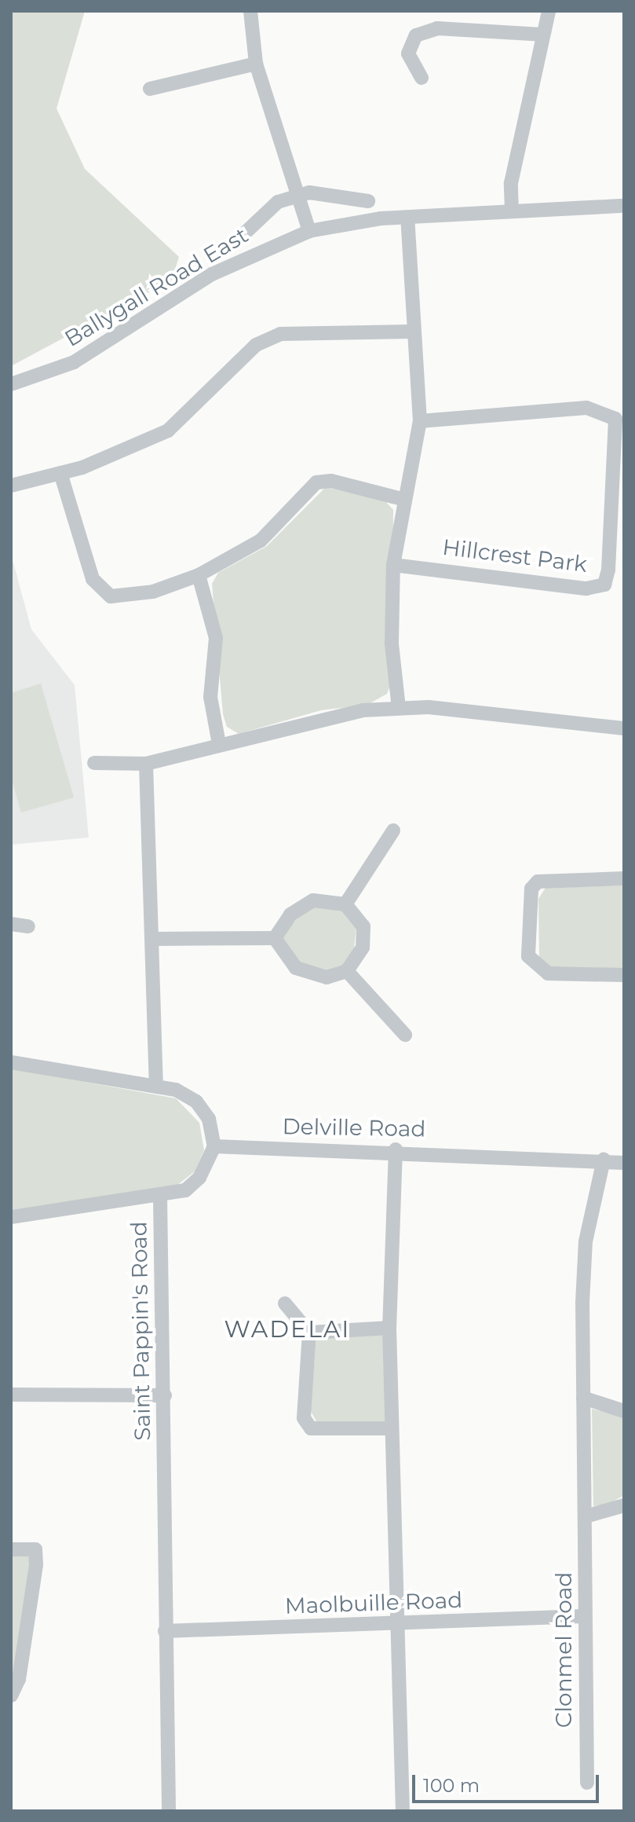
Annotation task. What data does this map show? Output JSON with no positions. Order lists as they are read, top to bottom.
{
  "streets": {
    "street": [
      "Ballygall Road East",
      "Hillcrest Park",
      "Delville Road",
      "Saint Pappin's Road",
      "Maolbuille Road",
      "Clonmel Road"
    ]
  },
  "crossings": [
    ["Delville Road", "Saint Pappin's Road"],
    ["Delville Road", "Clonmel Road"],
    ["Saint Pappin's Road", "Maolbuille Road"],
    ["Maolbuille Road", "Clonmel Road"]
  ],
  "districts": ["WADELAI"],
  "scale_bar": "100 m"
}
